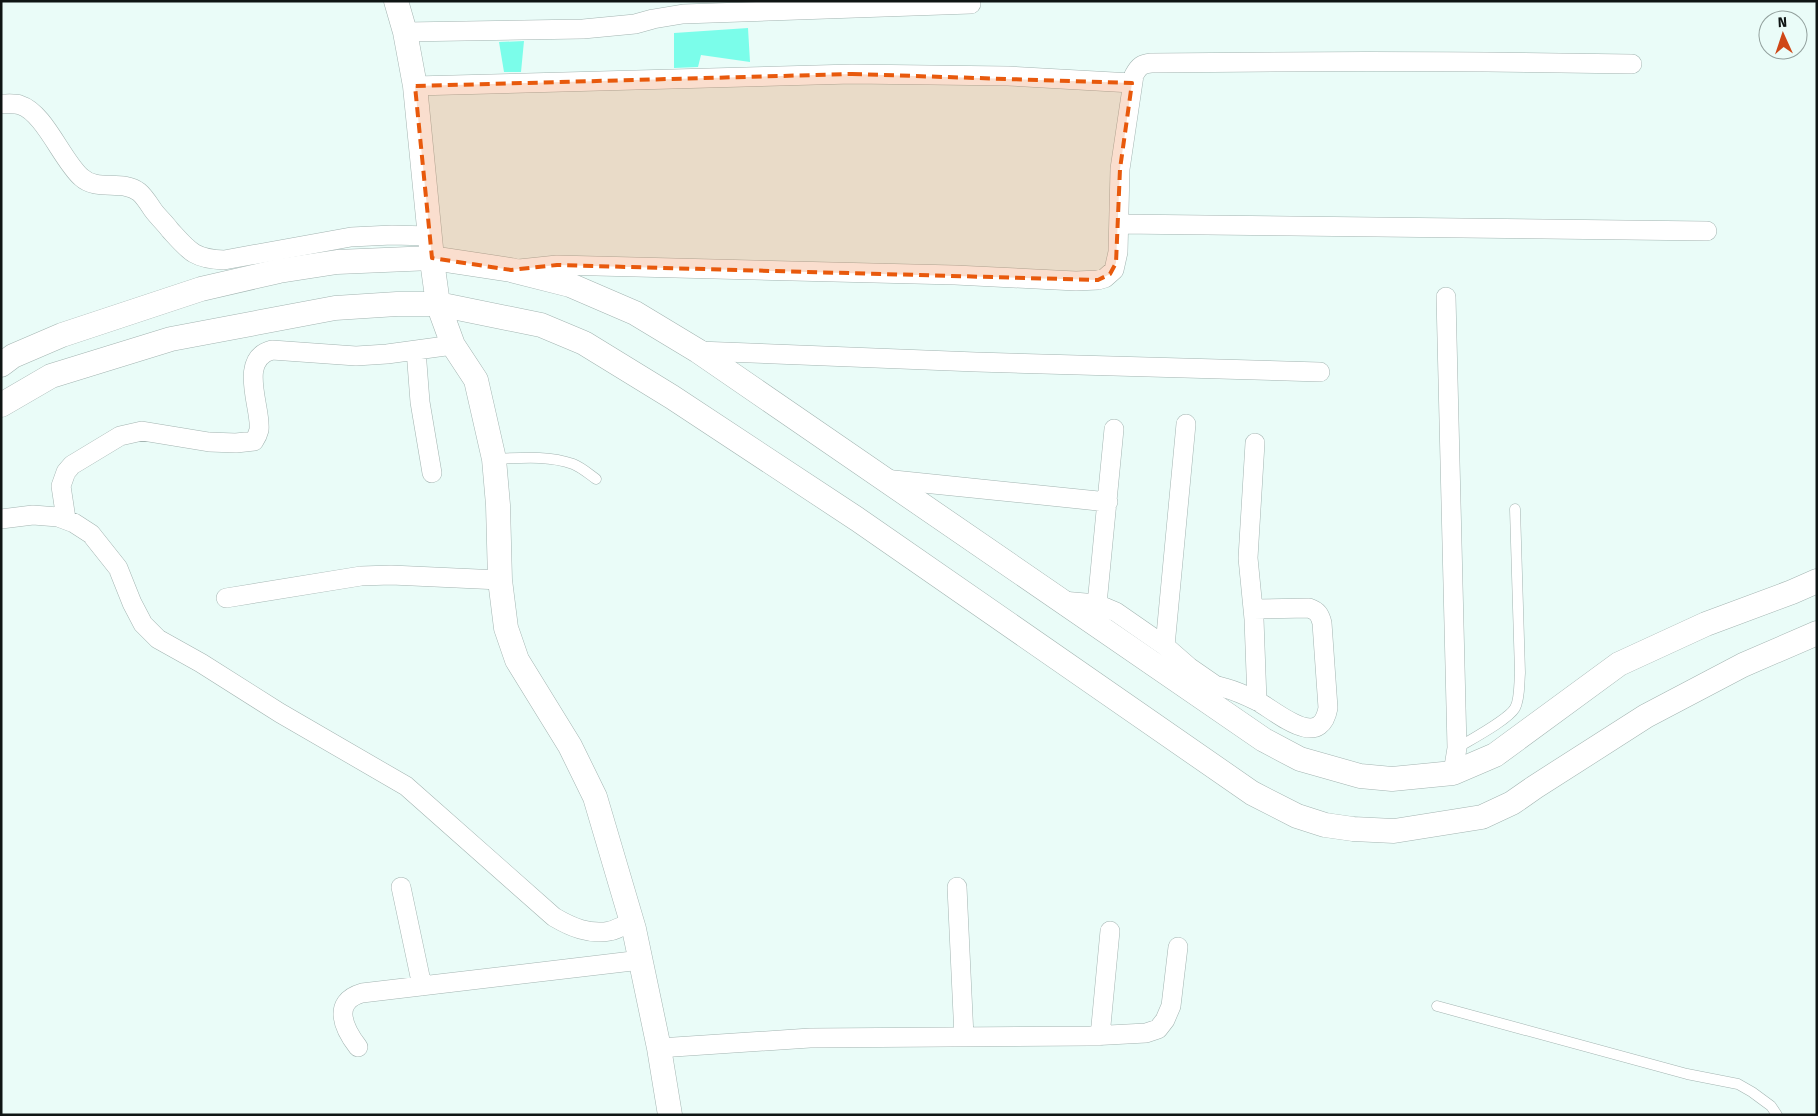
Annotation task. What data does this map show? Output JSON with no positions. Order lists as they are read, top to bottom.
{
  "north": "top"
}
